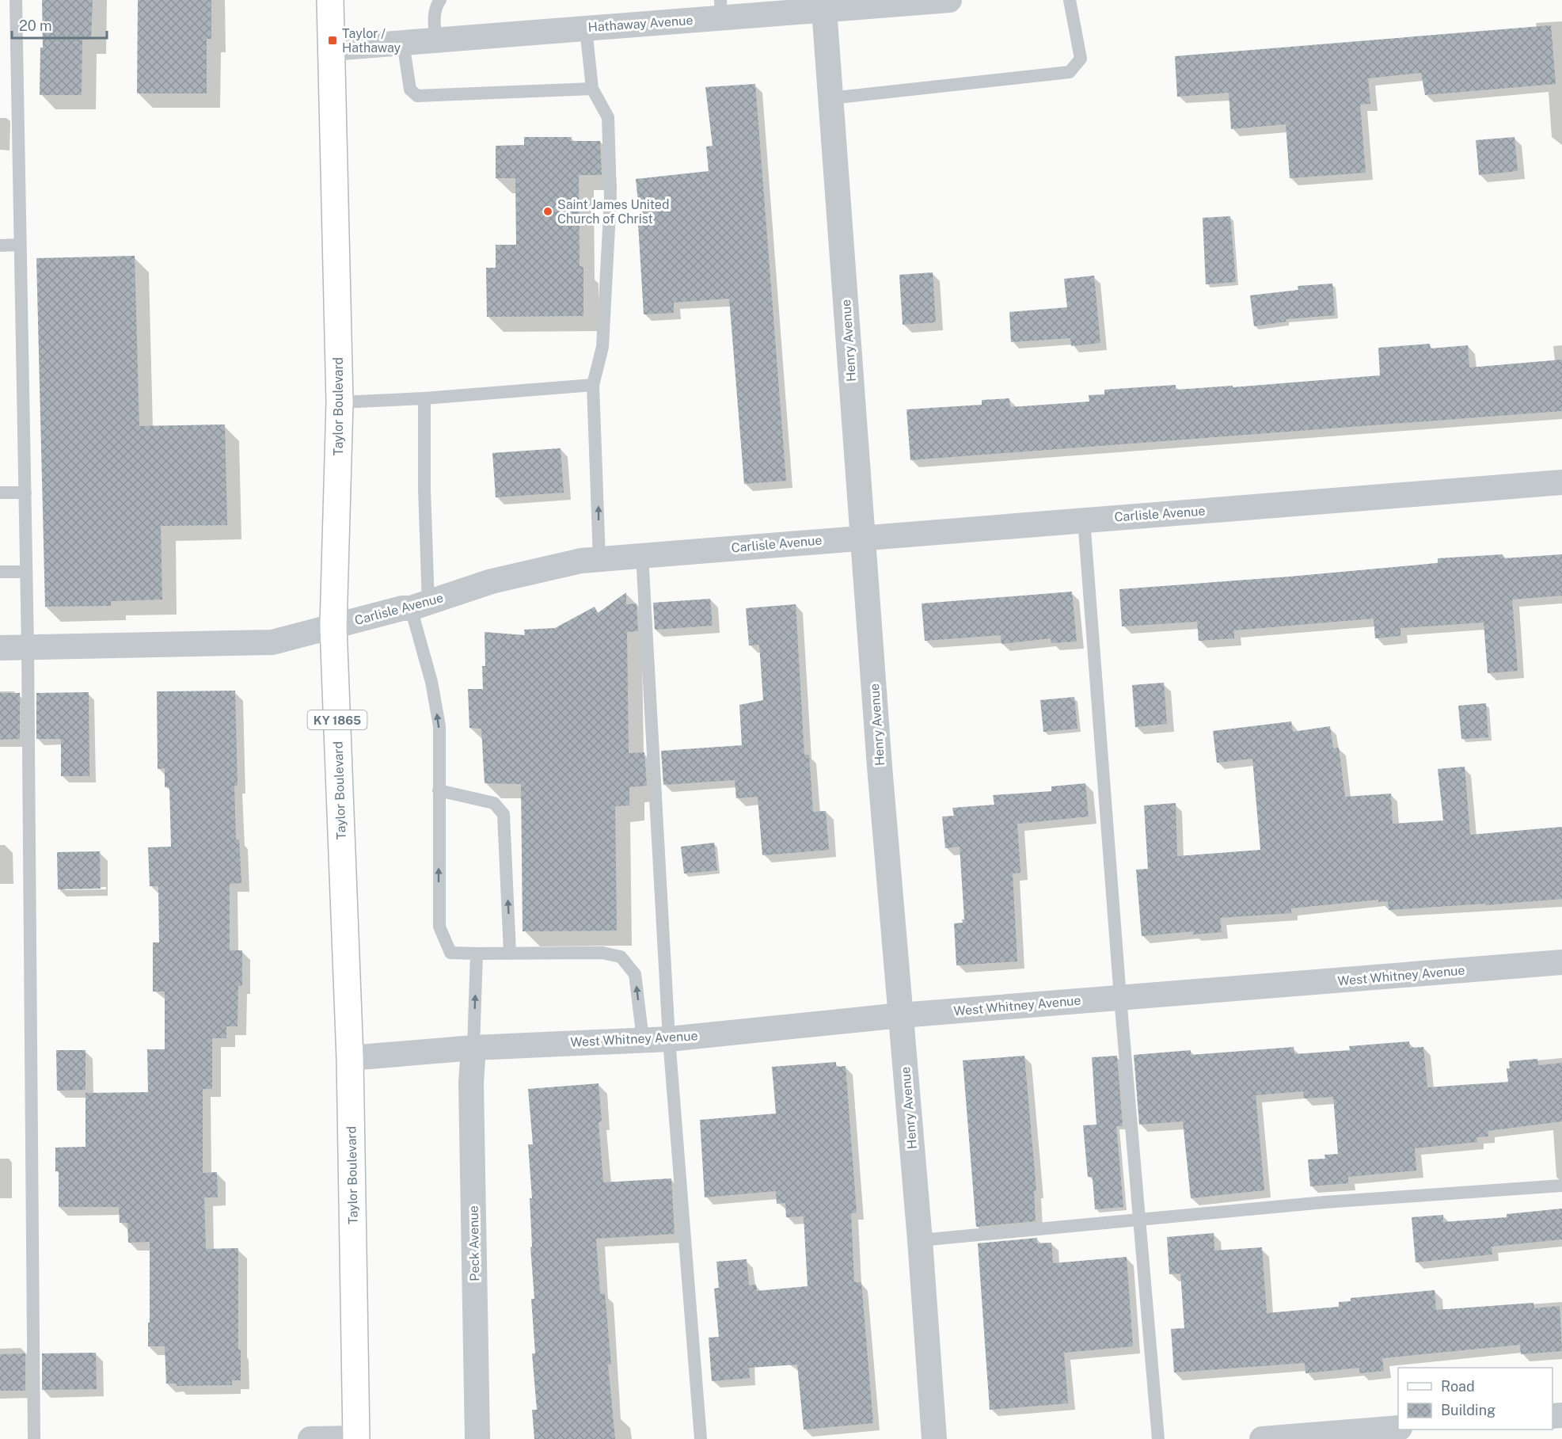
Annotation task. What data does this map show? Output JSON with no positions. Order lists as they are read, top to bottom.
{
  "streets": {
    "main road": ["Taylor Boulevard", "KY 1865"],
    "street": [
      "Hathaway Avenue",
      "Henry Avenue",
      "Carlisle Avenue",
      "West Whitney Avenue",
      "Peck Avenue"
    ]
  },
  "crossings": [
    ["Hathaway Avenue", "Henry Avenue"],
    ["Hathaway Avenue", "Taylor Boulevard"],
    ["Henry Avenue", "Carlisle Avenue"],
    ["Henry Avenue", "West Whitney Avenue"],
    ["Taylor Boulevard", "Carlisle Avenue"],
    ["Taylor Boulevard", "West Whitney Avenue"],
    ["West Whitney Avenue", "Peck Avenue"]
  ],
  "places": {
    "transit": ["Taylor / Hathaway"],
    "other": ["Saint James United Church of Christ"]
  },
  "legend": ["Road", "Building"],
  "scale_bar": "20 m"
}
